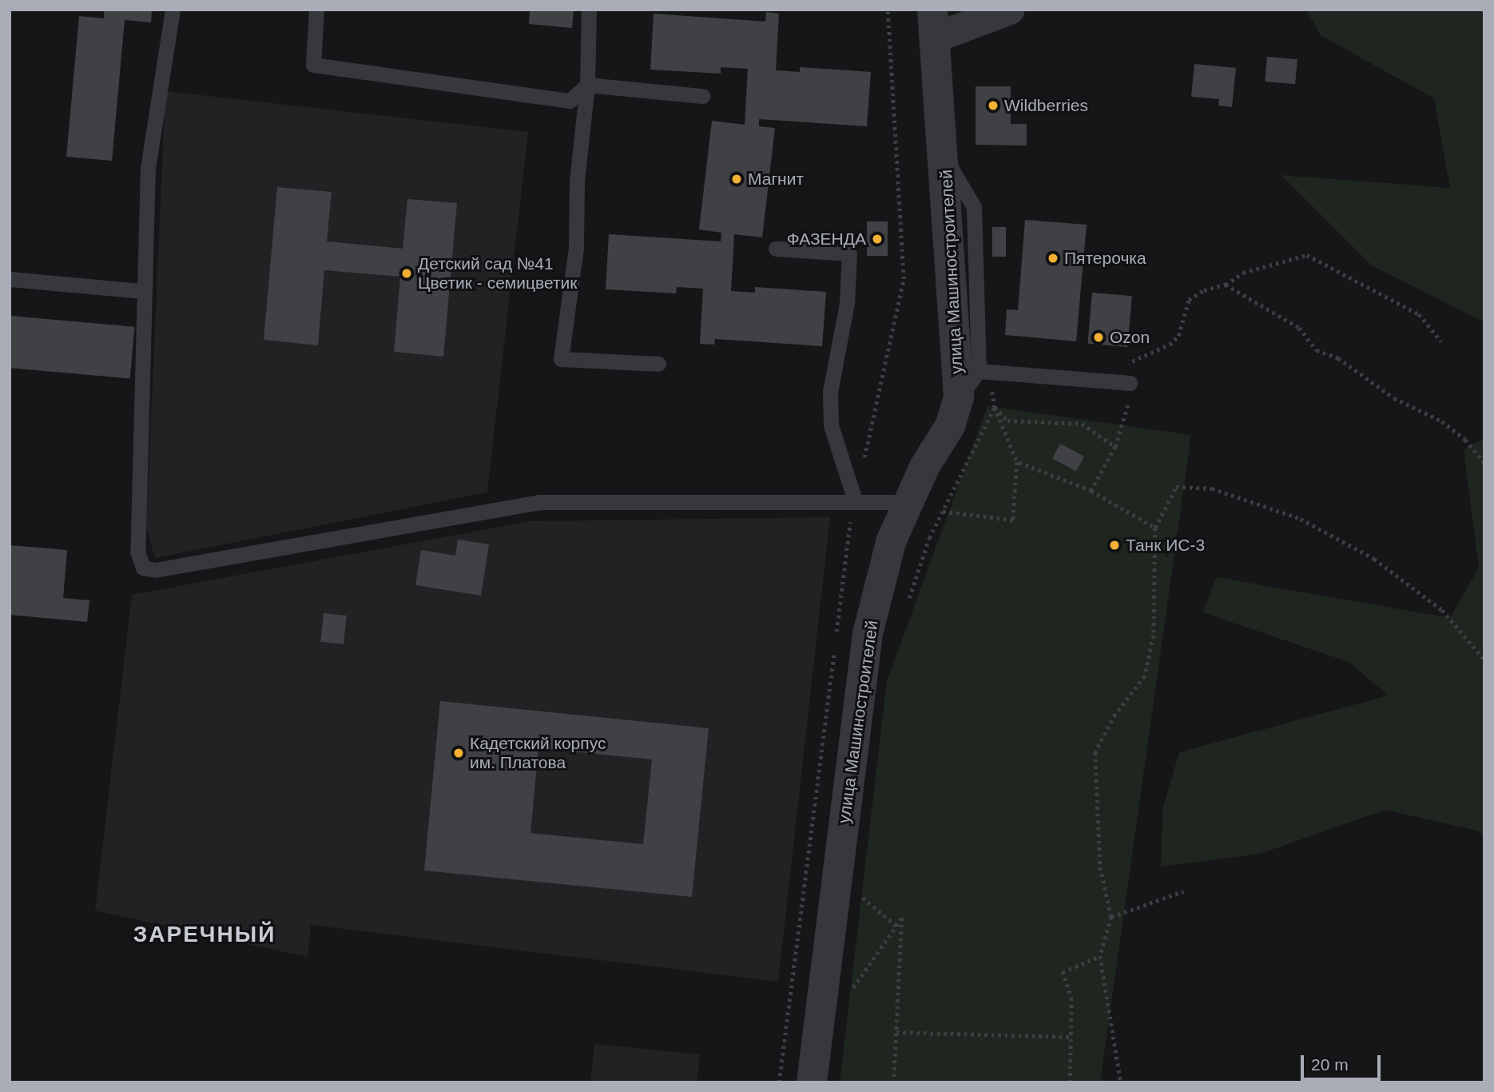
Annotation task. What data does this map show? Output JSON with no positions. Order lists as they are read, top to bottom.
{
  "streets": {
    "street": ["улица Машиностроителей"]
  },
  "districts": ["ЗАРЕЧНЫЙ"],
  "places": [
    "Wildberries",
    "Магнит",
    "ФАЗЕНДА",
    "Пятерочка",
    "Детский сад №41 Цветик - семицветик",
    "Ozon",
    "Танк ИС-3",
    "Кадетский корпус им. Платова"
  ],
  "scale_bar": "20 m"
}
